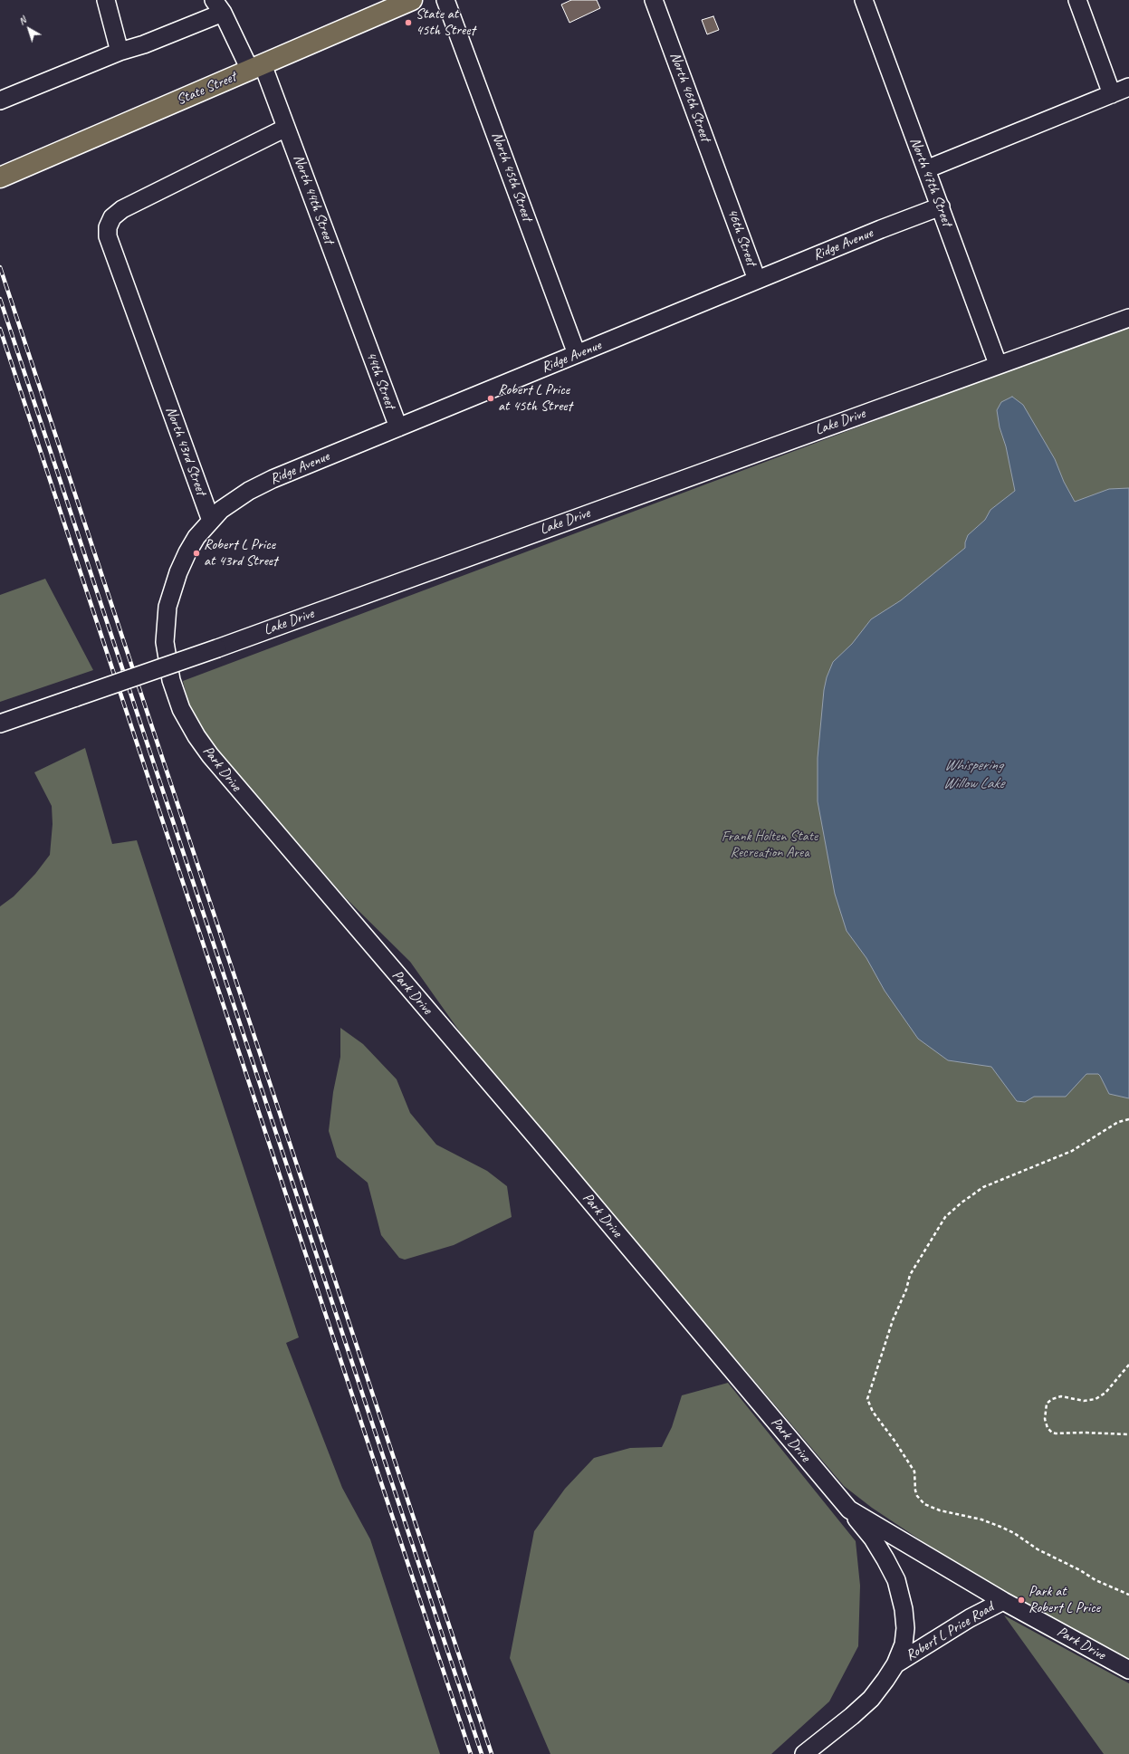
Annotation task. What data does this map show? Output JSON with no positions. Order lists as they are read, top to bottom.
{
  "streets": {
    "main road": ["State Street"],
    "street": [
      "North 46th Street",
      "North 45th Street",
      "North 47th Street",
      "North 44th Street",
      "46th Street",
      "Ridge Avenue",
      "44th Street",
      "Lake Drive",
      "North 43rd Street",
      "Park Drive",
      "Robert L Price Road"
    ]
  },
  "crossings": [
    ["State Street", "North 44th Street"],
    ["North 46th Street", "46th Street"],
    ["North 45th Street", "Ridge Avenue"],
    ["North 47th Street", "Ridge Avenue"],
    ["North 47th Street", "Lake Drive"],
    ["North 44th Street", "44th Street"],
    ["North 44th Street", "North 43rd Street"],
    ["46th Street", "Ridge Avenue"],
    ["Ridge Avenue", "44th Street"],
    ["Ridge Avenue", "North 43rd Street"],
    ["Ridge Avenue", "Park Drive"],
    ["North 43rd Street", "Park Drive"],
    ["Park Drive", "Robert L Price Road"]
  ],
  "water": ["Whispering Willow Lake"],
  "parks": ["Frank Holten State Recreation Area"],
  "places": [
    "State at 45th Street",
    "Robert L Price at 45th Street",
    "Robert L Price at 43rd Street",
    "Park at Robert L Price"
  ],
  "north": "top left"
}
